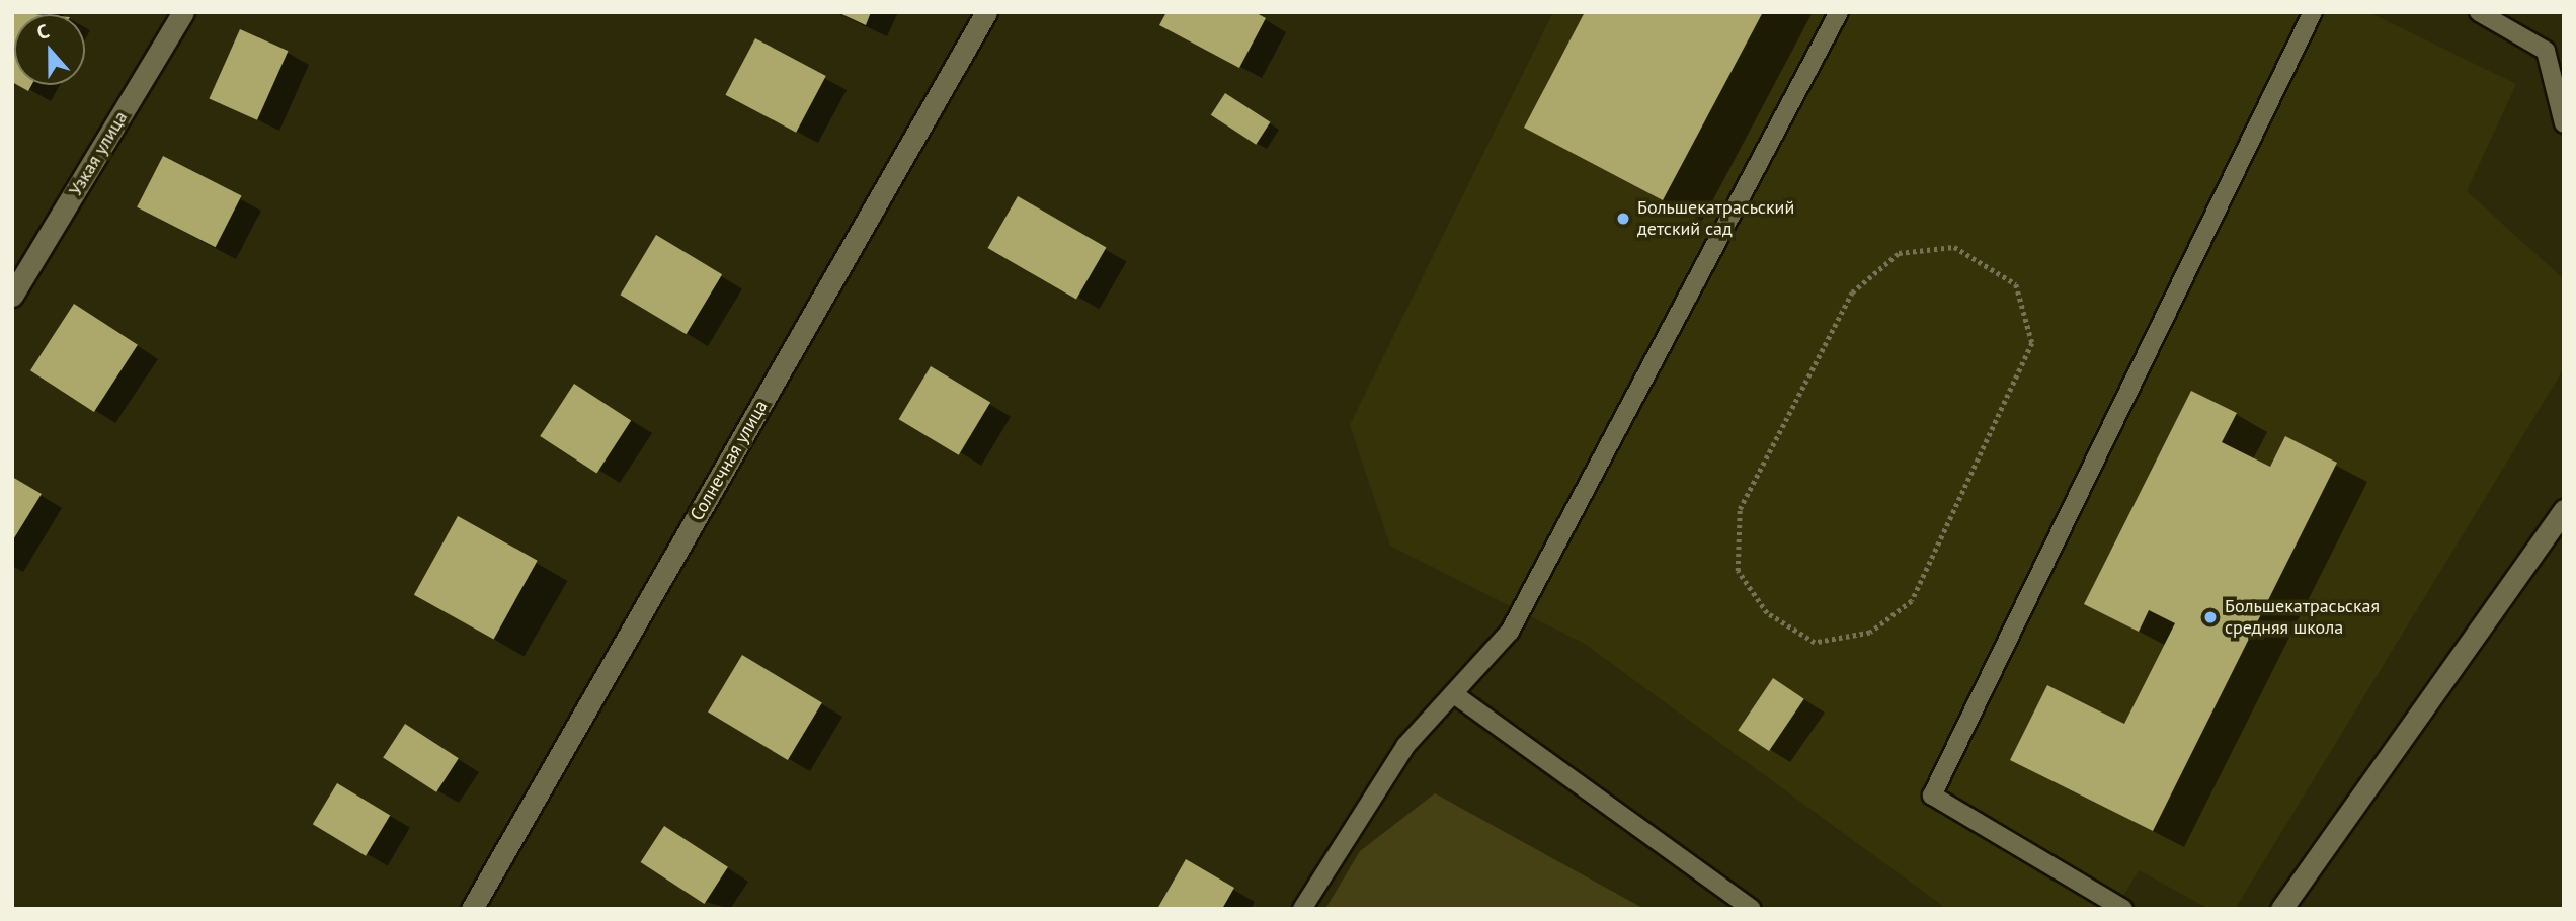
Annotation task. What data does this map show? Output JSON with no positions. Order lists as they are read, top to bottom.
{
  "streets": {
    "street": ["Узкая улица", "Солнечная улица"]
  },
  "places": ["Большекатрасьский детский сад", "Большекатрасьская средняя школа"],
  "north": "top"
}
